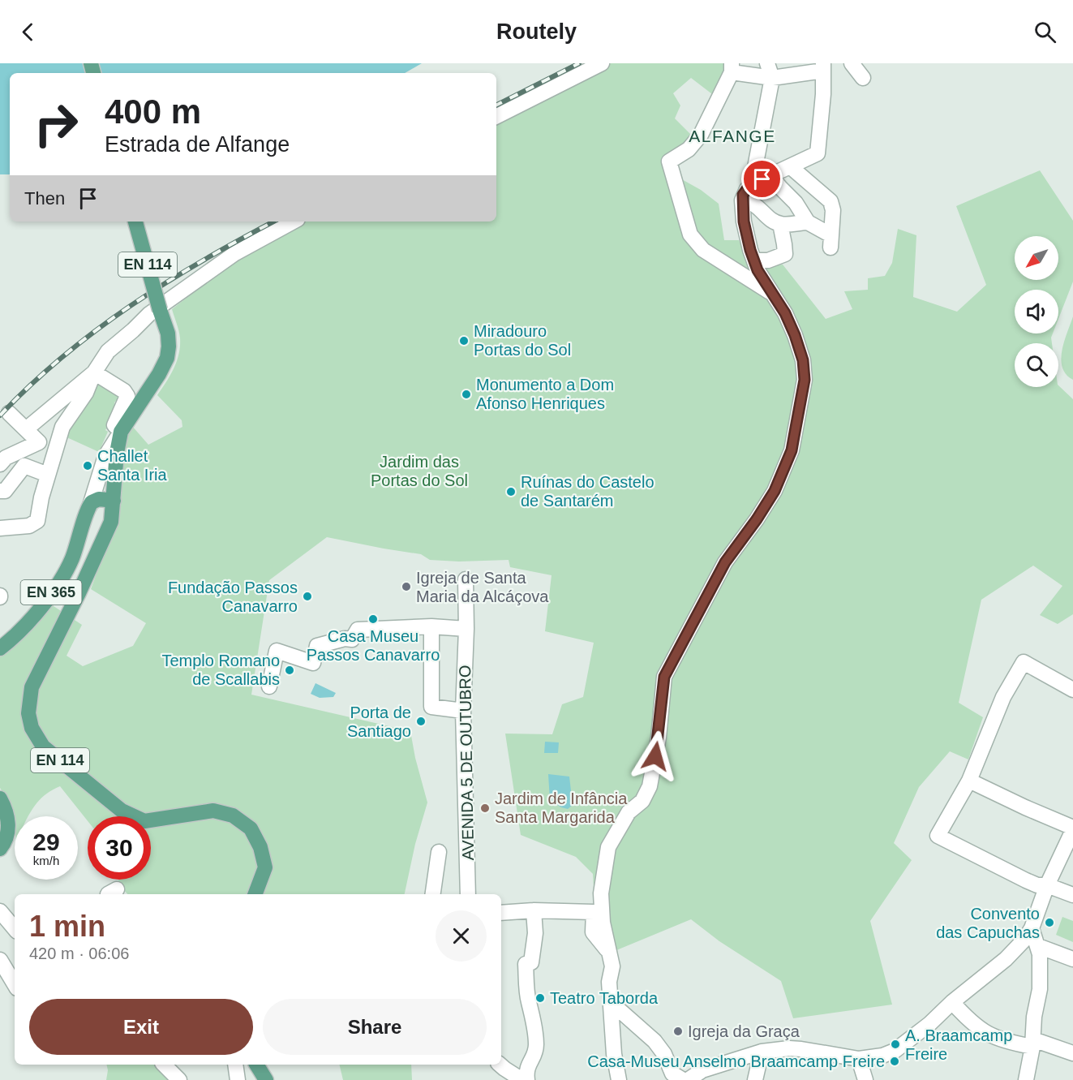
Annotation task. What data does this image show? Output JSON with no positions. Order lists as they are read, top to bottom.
{
  "streets": {
    "main road": ["EN 114", "EN 365"],
    "street": ["AVENIDA 5 DE OUTUBRO"]
  },
  "districts": ["ALFANGE"],
  "parks": ["Jardim das Portas do Sol"],
  "places": [
    "Miradouro Portas do Sol",
    "Monumento a Dom Afonso Henriques",
    "Challet Santa Iria",
    "Ruínas do Castelo de Santarém",
    "Igreja de Santa Maria da Alcáçova",
    "Fundação Passos Canavarro",
    "Casa Museu Passos Canavarro",
    "Templo Romano de Scallabis",
    "Porta de Santiago",
    "Jardim de Infância Santa Margarida",
    "Convento das Capuchas",
    "Teatro Taborda",
    "Igreja da Graça",
    "A. Braamcamp Freire",
    "Casa-Museu Anselmo Braamcamp Freire"
  ],
  "north": "bottom left",
  "page": {
    "header": "Routely",
    "turn": ["400 m", "Estrada de Alfange"],
    "then": "Then",
    "speed": "29 km/h",
    "limit": "30",
    "heading": ["1 min", "420 m · 06:06"],
    "buttons": ["Exit", "Share"]
  }
}
